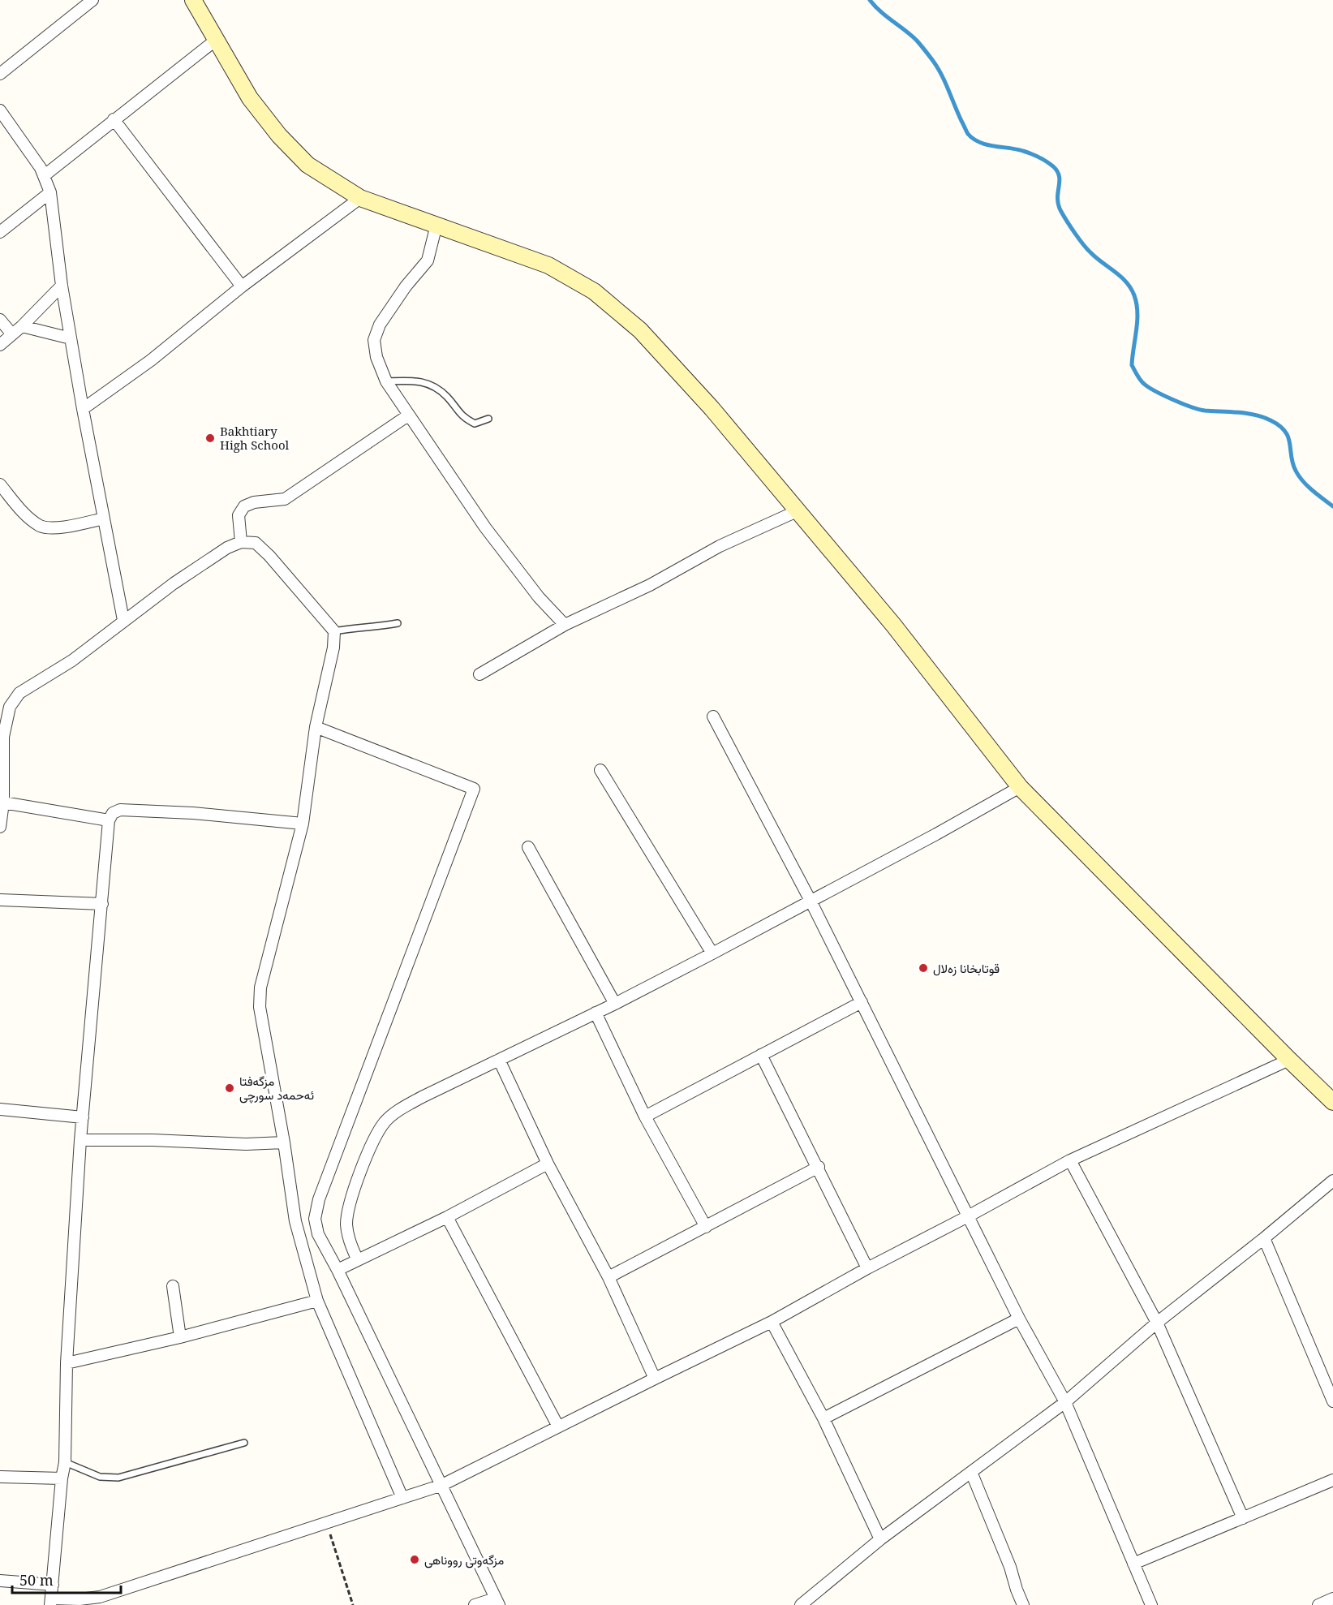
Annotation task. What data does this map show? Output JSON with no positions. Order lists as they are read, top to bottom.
{
  "places": [
    "Bakhtiary High School",
    "قوتابخانا زەلال",
    "مزگەفتا ئەحمەد سورچی",
    "مزگەوتی رووناهی"
  ],
  "scale_bar": "50 m"
}
